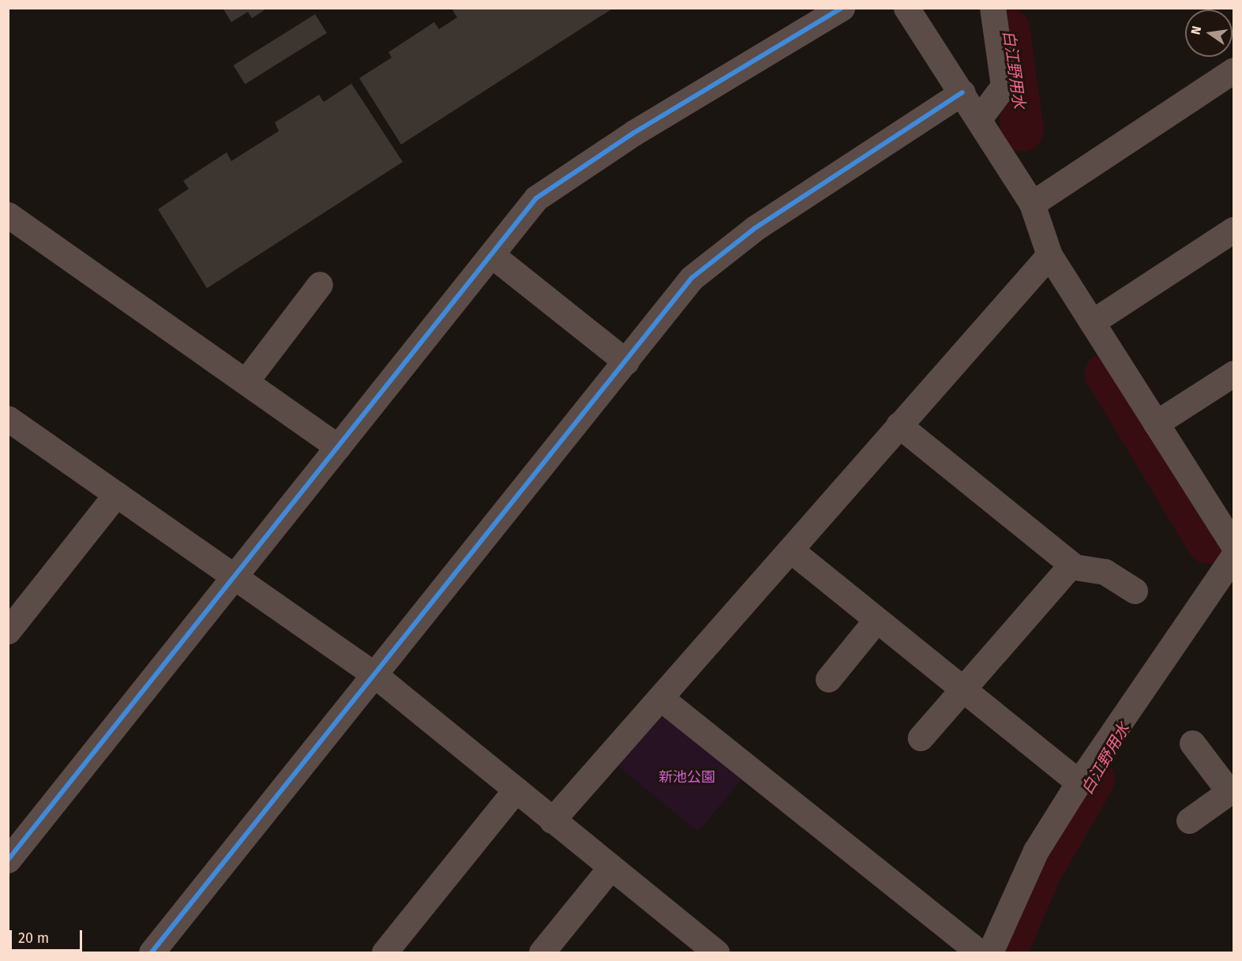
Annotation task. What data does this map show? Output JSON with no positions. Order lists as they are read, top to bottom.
{
  "water": ["白江野用水"],
  "parks": ["新池公園"],
  "scale_bar": "20 m",
  "north": "left"
}
